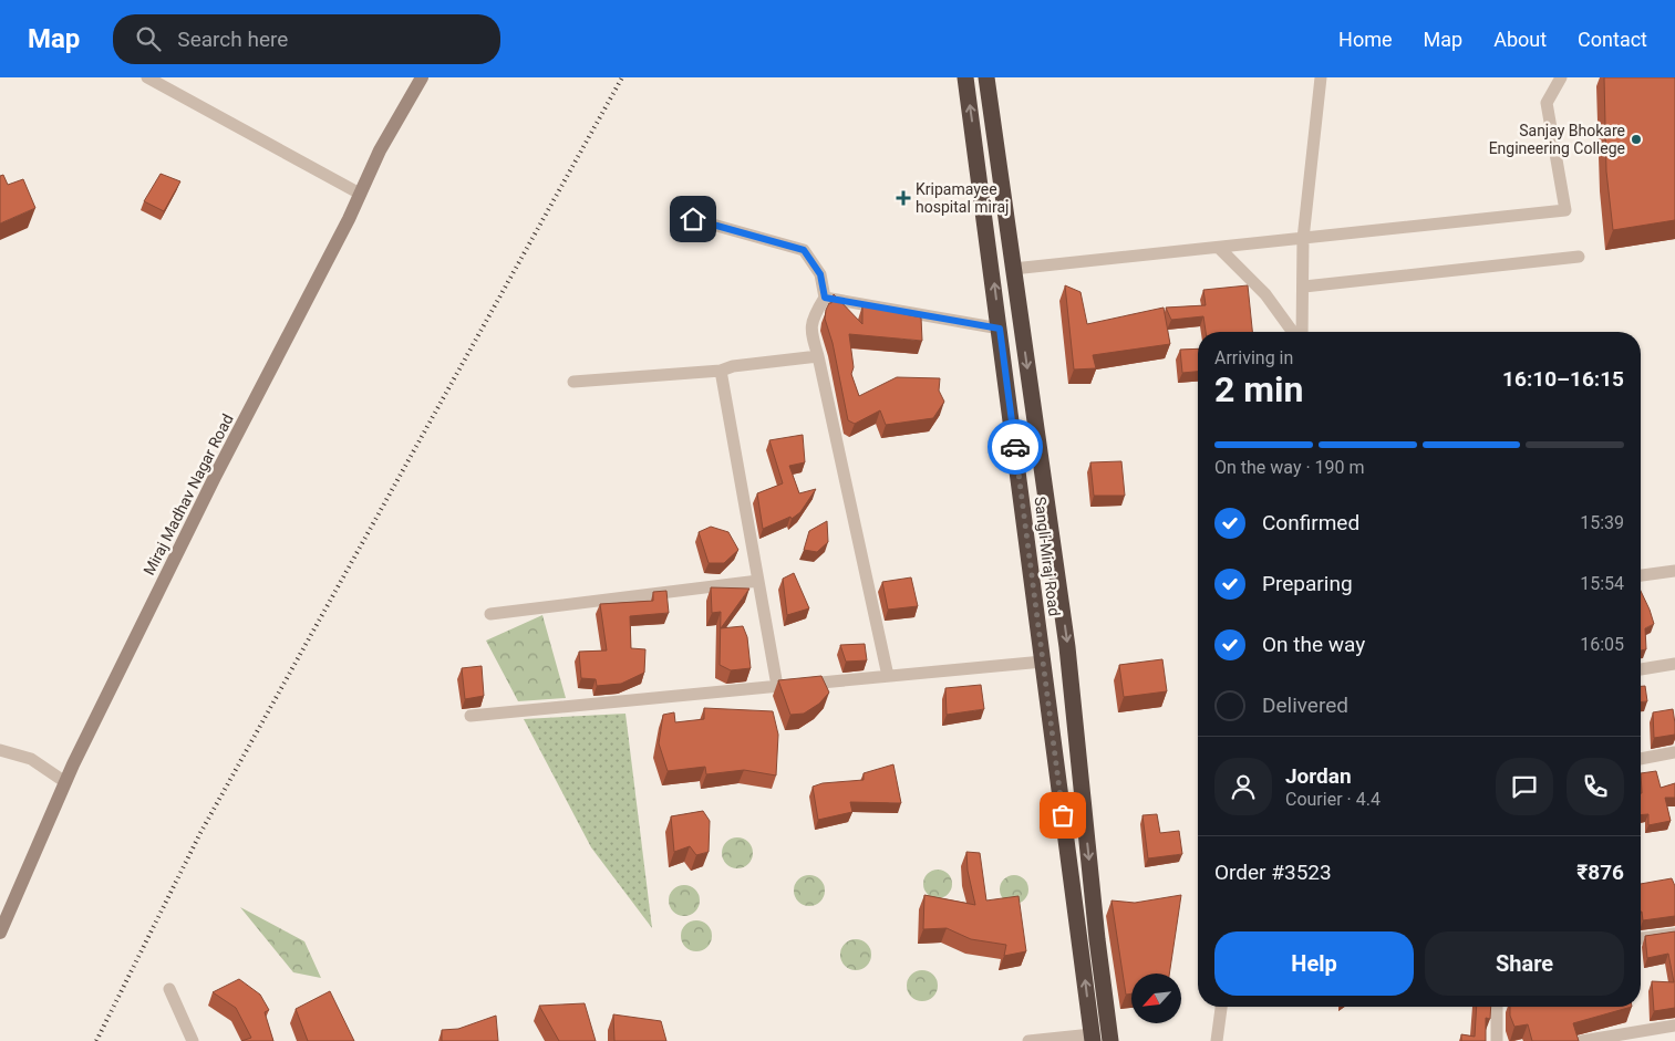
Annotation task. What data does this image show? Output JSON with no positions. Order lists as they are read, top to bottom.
{
  "streets": {
    "highway": ["Sangli-Miraj Road"],
    "street": ["Miraj Madhav Nagar Road"]
  },
  "places": {
    "other": ["Sanjay Bhokare Engineering College"],
    "health": ["Kripamayee hospital miraj"]
  },
  "north": "bottom left",
  "page": {
    "header": "Map",
    "search": "Search here",
    "nav": [
      "Home",
      "Map",
      "About",
      "Contact"
    ],
    "heading": ["2 min", "Arriving in", "16:10–16:15"],
    "panel": [
      "Jordan",
      "Courier · 4.4",
      "Order #3523",
      "₹876"
    ],
    "bar": "On the way · 190 m",
    "list": [
      ["Confirmed", "15:39"],
      ["Preparing", "15:54"],
      ["On the way", "16:05"],
      "Delivered"
    ],
    "buttons": ["Help", "Share"]
  }
}
